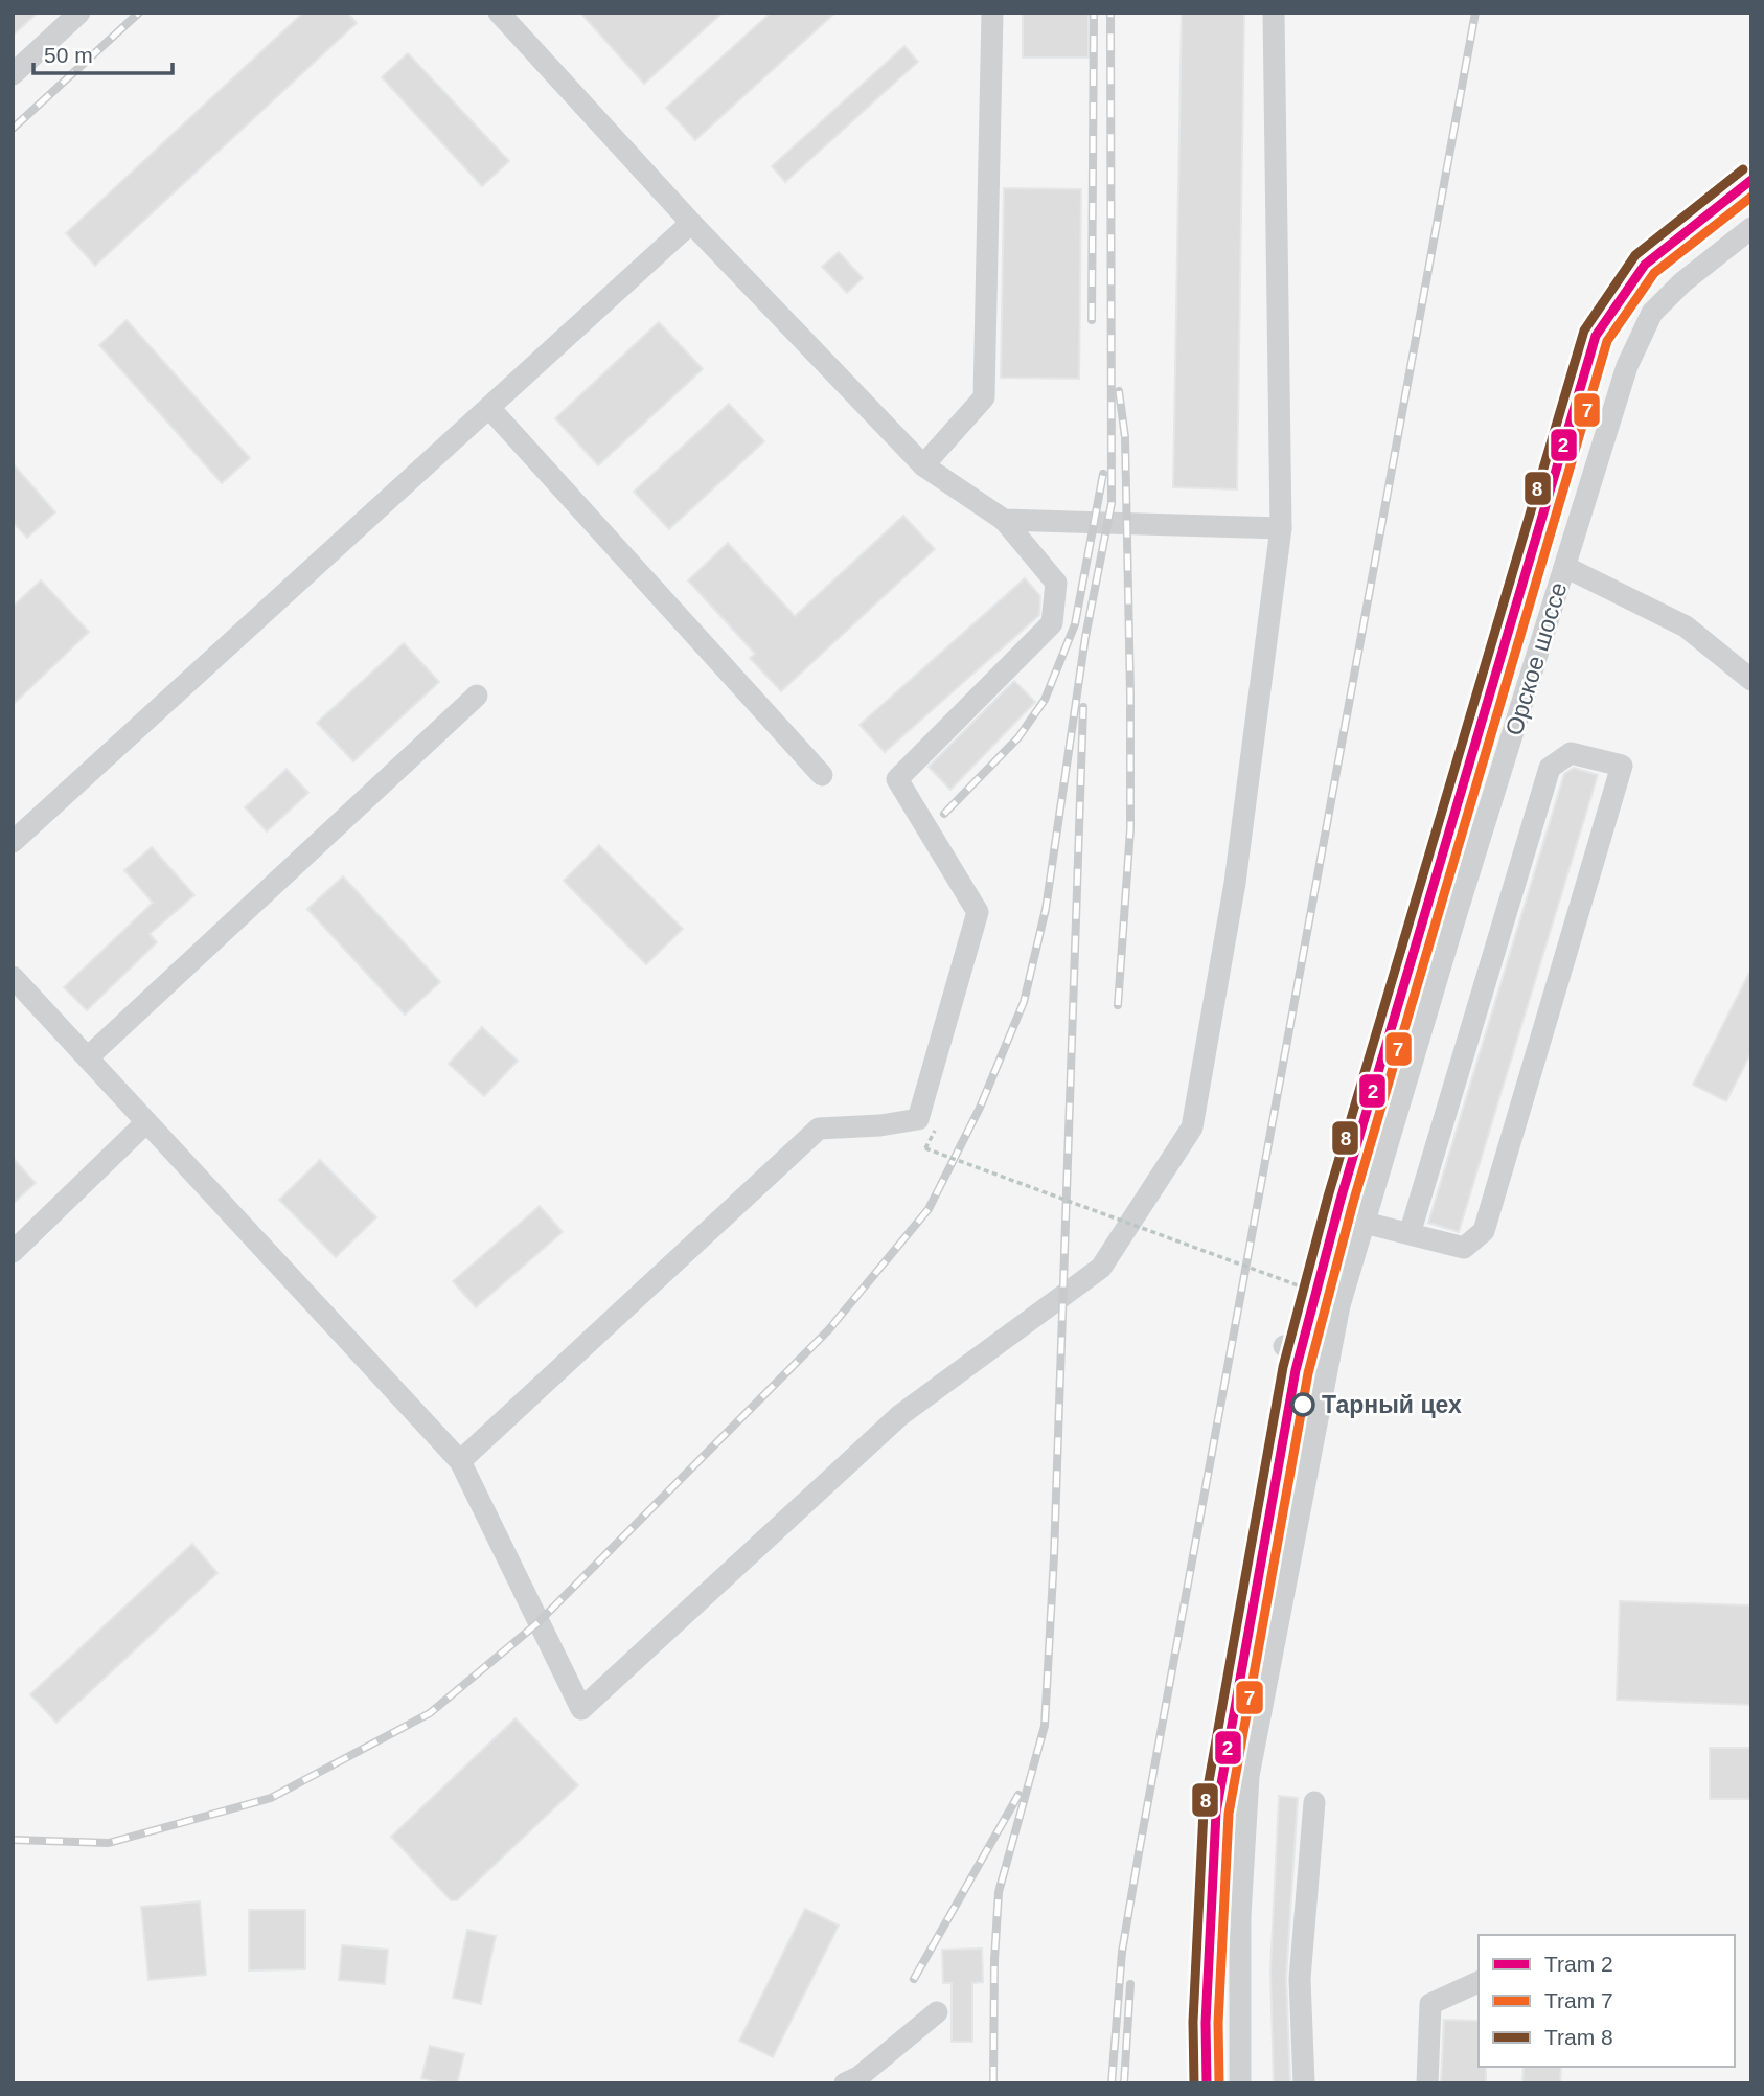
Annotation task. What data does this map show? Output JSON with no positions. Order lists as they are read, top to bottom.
{
  "streets": {
    "street": ["Орское шоссе"]
  },
  "places": ["Тарный цех"],
  "lines": ["tram line 8", "tram line 2", "tram line 7"],
  "legend": ["Tram 2", "Tram 7", "Tram 8"],
  "scale_bar": "50 m"
}
